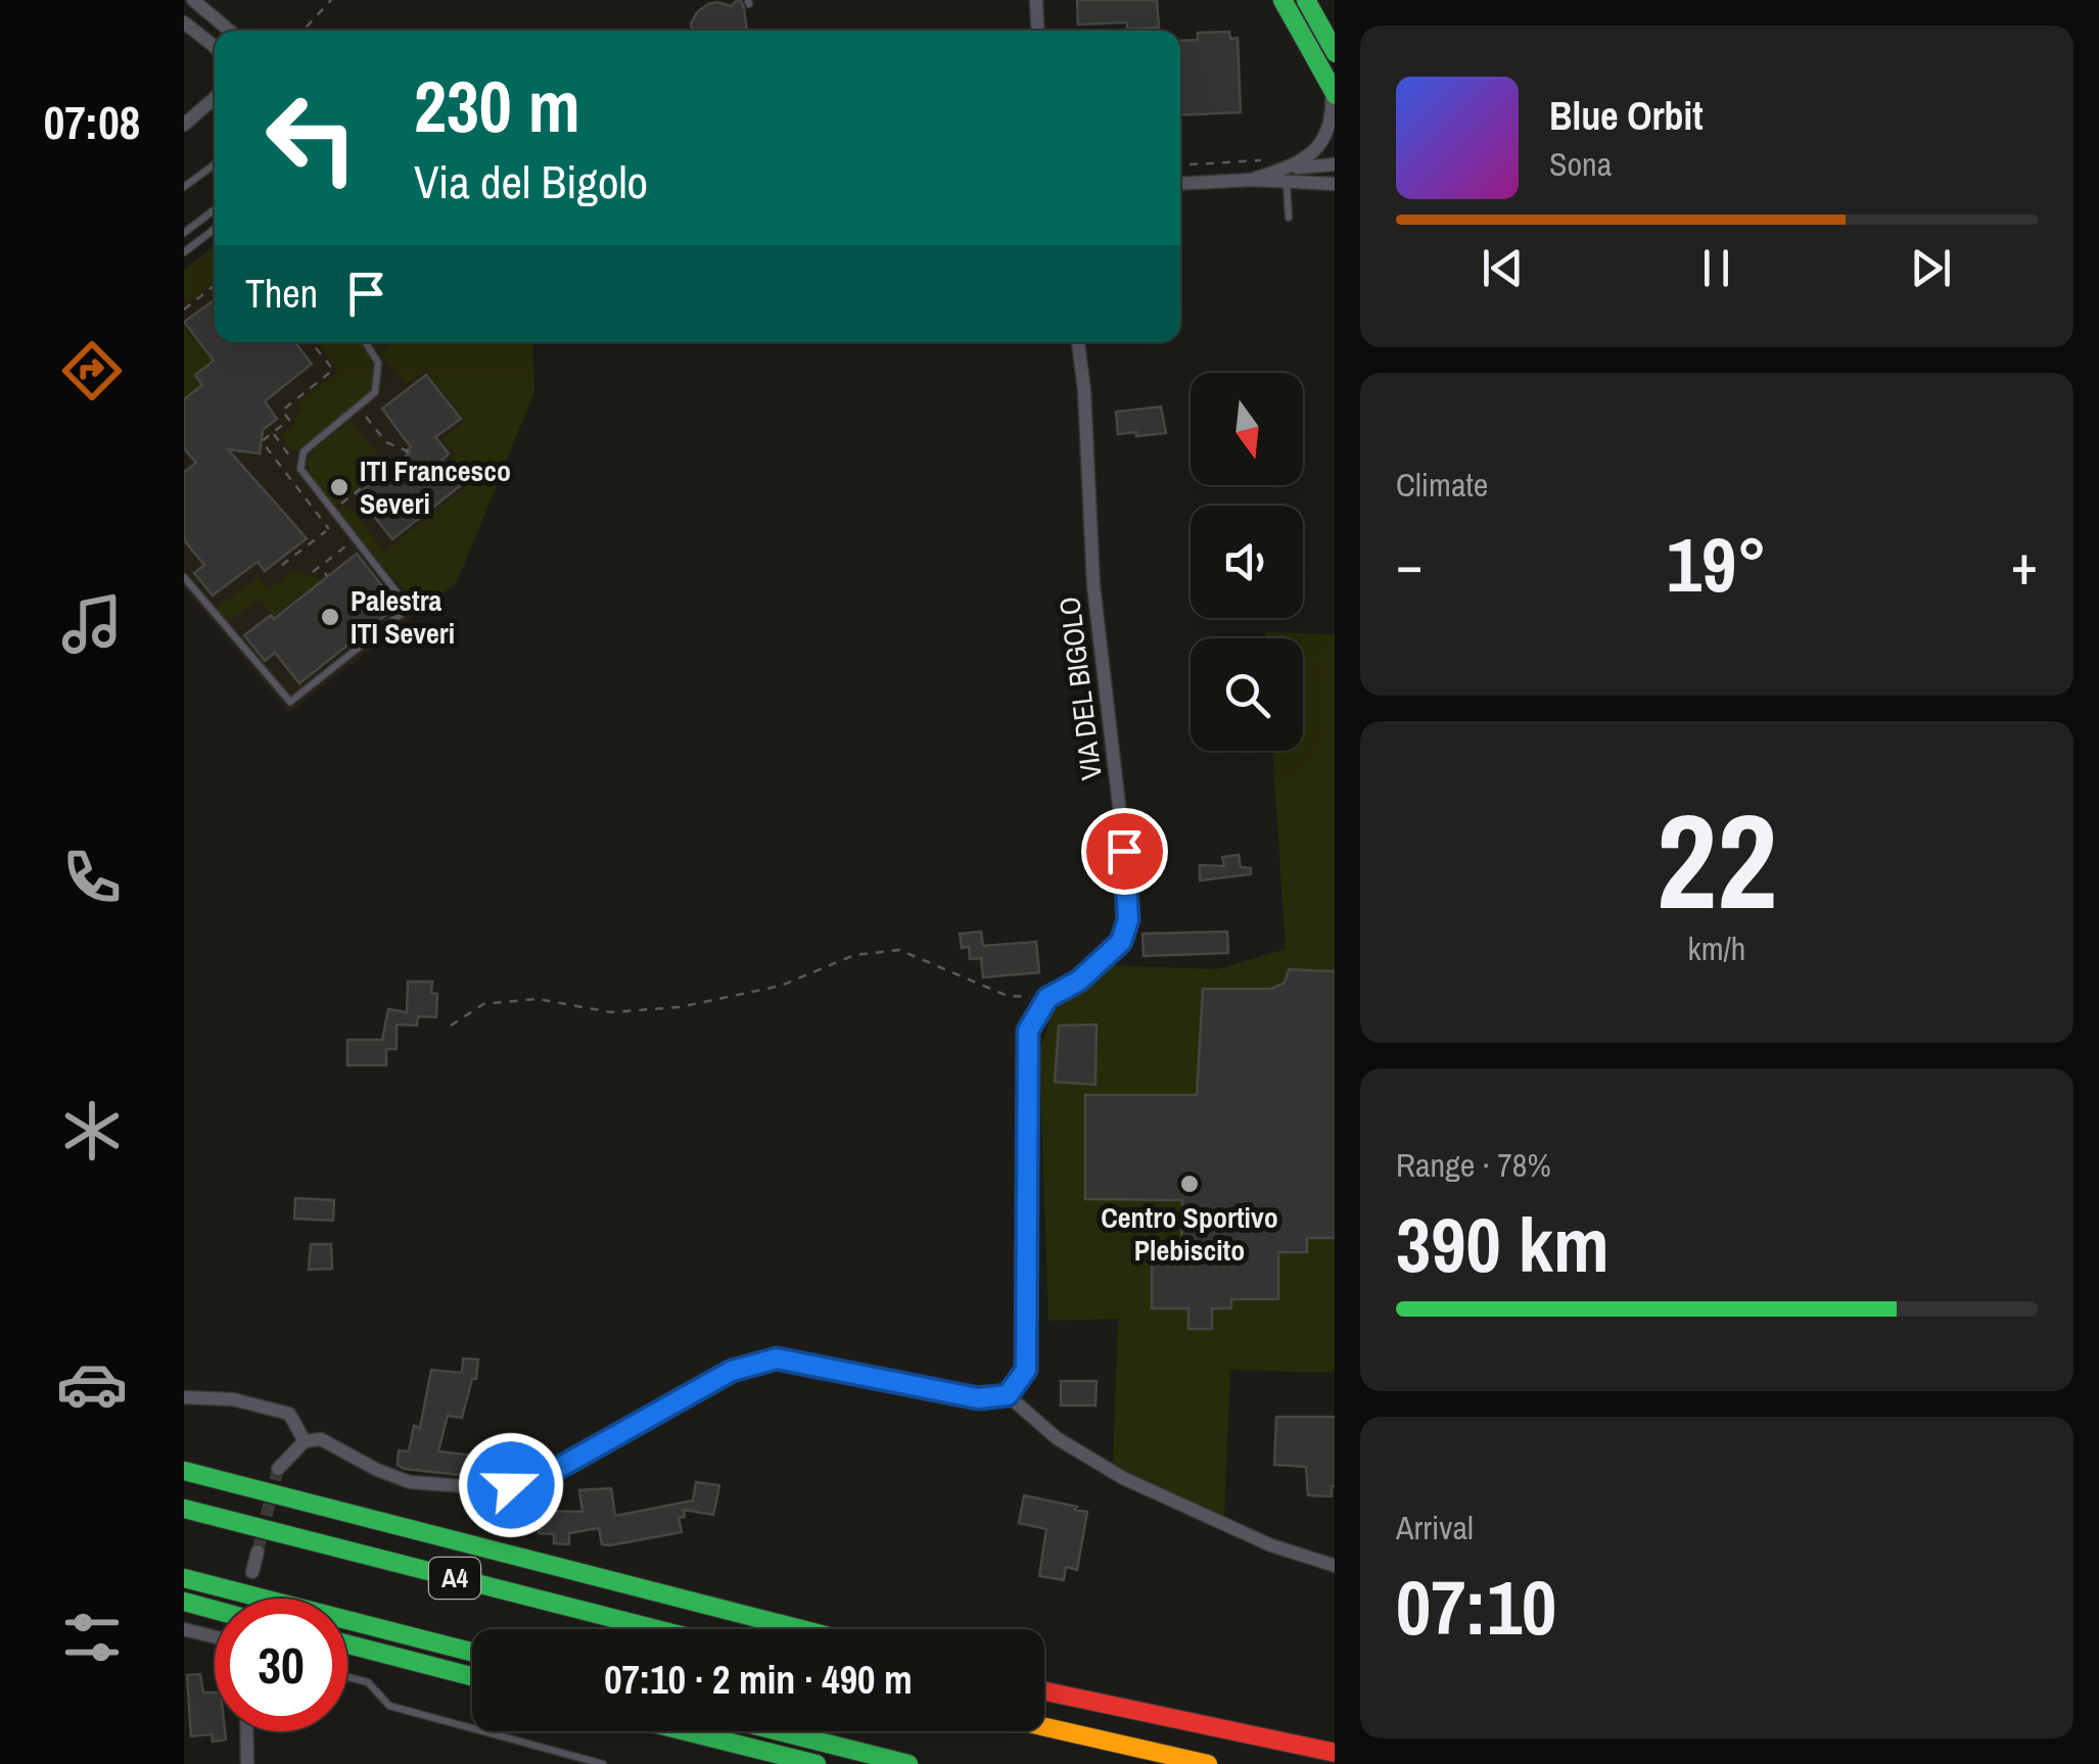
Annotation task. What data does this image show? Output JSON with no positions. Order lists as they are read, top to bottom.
{
  "streets": {
    "main road": ["A4"],
    "street": ["VIA DEL BIGOLO"]
  },
  "places": ["ITI Francesco Severi", "Palestra ITI Severi", "Centro Sportivo Plebiscito"],
  "north": "bottom",
  "page": {
    "tabs": "07:08",
    "turn": ["230 m", "Via del Bigolo"],
    "song": ["Blue Orbit", "Sona"],
    "then": "Then",
    "tile": [
      "Climate",
      ["22", "km/h"],
      ["Range · 78%", "390 km"],
      ["Arrival", "07:10"]
    ],
    "heat": ["−", "19°", "+"],
    "limit": "30",
    "trip": "07:10 · 2 min · 490 m"
  }
}
